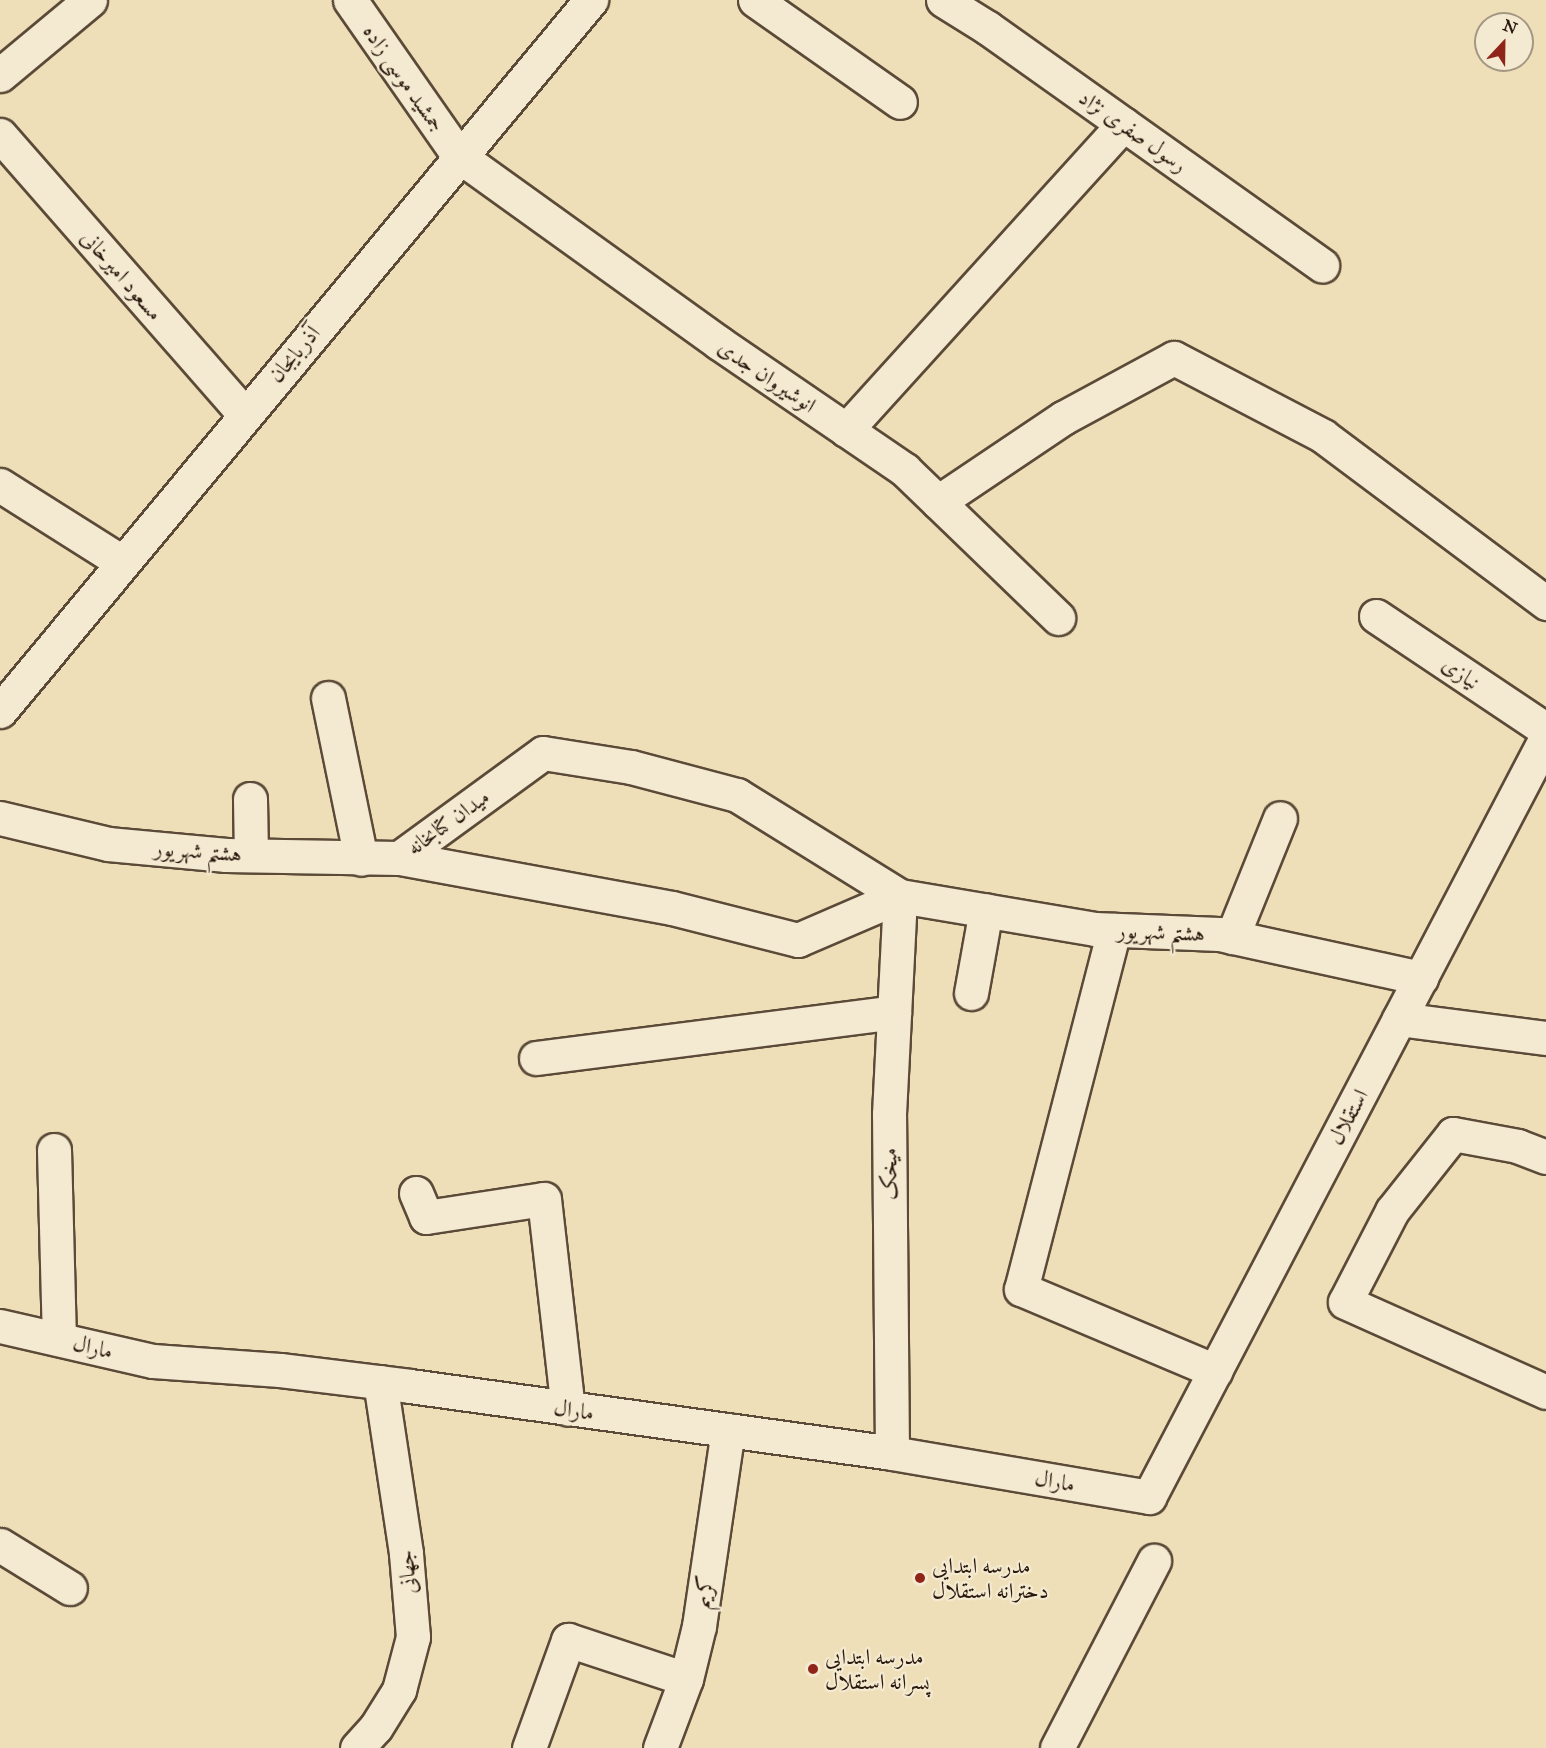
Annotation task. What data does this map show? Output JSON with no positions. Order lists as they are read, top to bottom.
{
  "streets": {
    "street": [
      "جمشید موسی زاده",
      "رسول صفری نژاد",
      "مسعود امیرخانی",
      "آذربایجان",
      "انوشیروان جدی",
      "نیازی",
      "میدان کتابخانه",
      "هشتم شهریور",
      "استقلال",
      "میخک",
      "مارال",
      "جهانی",
      "کریم"
    ]
  },
  "crossings": [
    ["جمشید موسی زاده", "آذربایجان"],
    ["جمشید موسی زاده", "انوشیروان جدی"],
    ["مسعود امیرخانی", "آذربایجان"],
    ["آذربایجان", "انوشیروان جدی"],
    ["میدان کتابخانه", "هشتم شهریور"],
    ["میدان کتابخانه", "میخک"],
    ["هشتم شهریور", "استقلال"],
    ["هشتم شهریور", "میخک"],
    ["استقلال", "مارال"],
    ["میخک", "مارال"],
    ["مارال", "جهانی"],
    ["مارال", "کریم"]
  ],
  "places": ["مدرسه ابتدایی دخترانه استقلال", "مدرسه ابتدایی پسرانه استقلال"],
  "north": "top"
}
